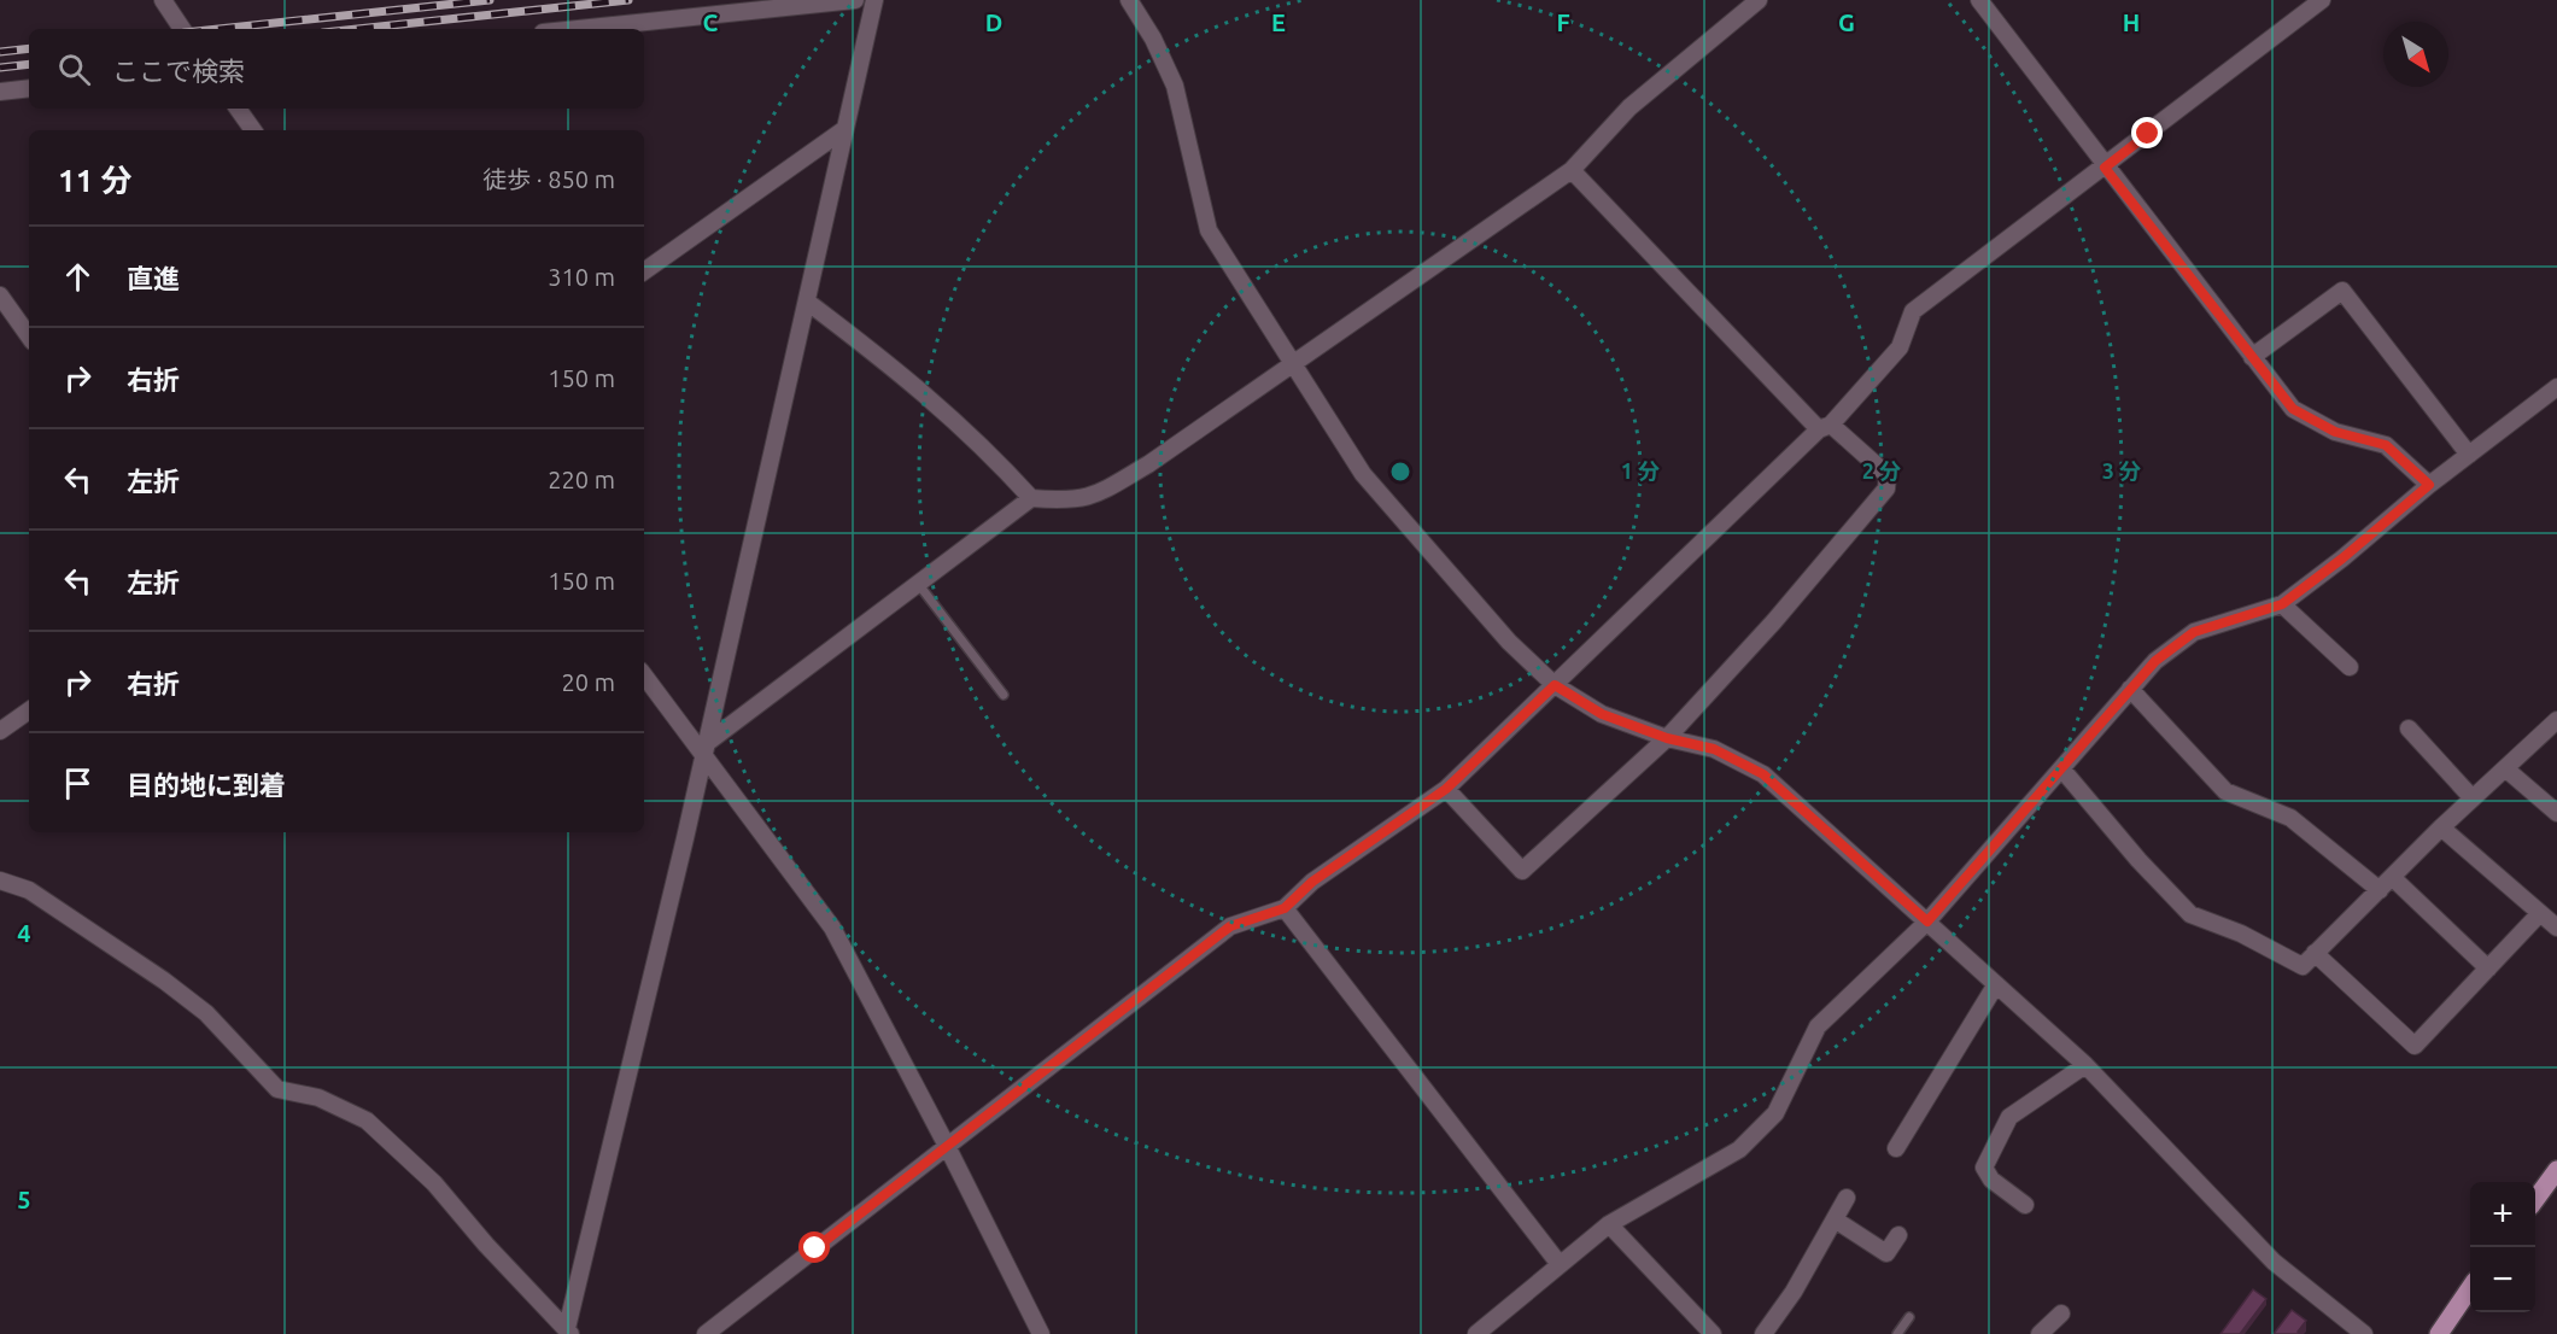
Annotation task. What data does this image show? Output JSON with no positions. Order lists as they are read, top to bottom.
{
  "north": "bottom right",
  "page": {
    "search": "ここで検索",
    "heading": ["11 分", "徒歩 · 850 m"],
    "list": [
      ["直進", "310 m"],
      ["右折", "150 m"],
      ["左折", "220 m"],
      ["左折", "150 m"],
      ["右折", "20 m"],
      "目的地に到着"
    ],
    "map_buttons": ["+", "−"]
  },
  "grid": {
    "columns": [
      "C",
      "D",
      "E",
      "F",
      "G",
      "H"
    ],
    "rows": ["4", "5"]
  },
  "rings": ["1 分", "2 分", "3 分"]
}
